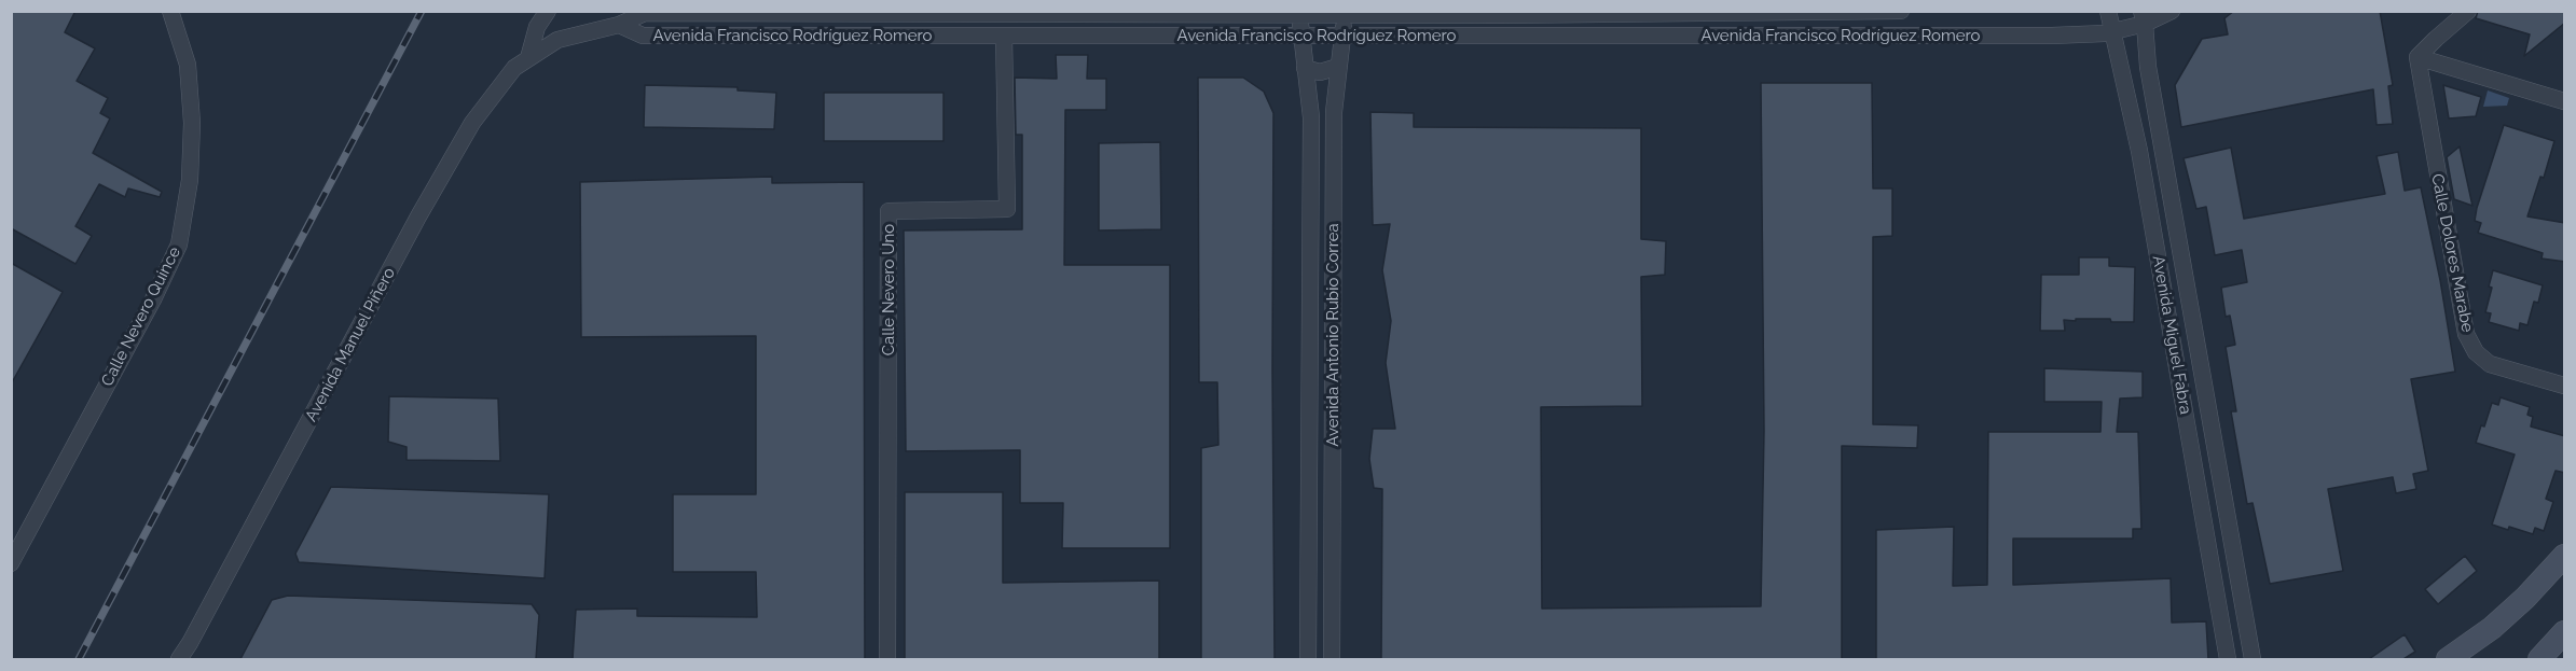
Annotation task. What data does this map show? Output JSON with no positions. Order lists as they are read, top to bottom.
{
  "streets": {
    "street": [
      "Avenida Francisco Rodríguez Romero",
      "Calle Dolores Marabe",
      "Calle Nevero Uno",
      "Calle Nevero Quince",
      "Avenida Antonio Rubio Correa",
      "Avenida Miguel Fabra",
      "Avenida Manuel Piñero"
    ]
  },
  "crossings": [
    ["Avenida Francisco Rodríguez Romero", "Calle Nevero Uno"],
    ["Avenida Francisco Rodríguez Romero", "Avenida Antonio Rubio Correa"],
    ["Avenida Francisco Rodríguez Romero", "Avenida Miguel Fabra"],
    ["Avenida Francisco Rodríguez Romero", "Avenida Manuel Piñero"]
  ]
}
